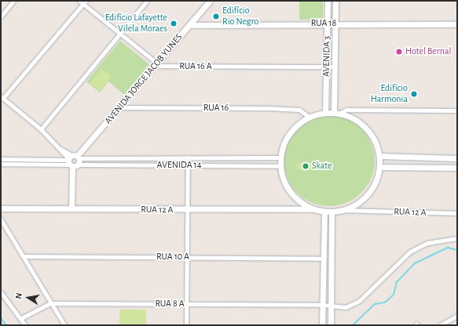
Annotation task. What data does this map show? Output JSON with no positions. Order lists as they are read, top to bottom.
{
  "streets": {
    "main road": [
      "RUA 18",
      "AVENIDA 3",
      "AVENIDA JORGE JACOB YUNES",
      "AVENIDA 14",
      "RUA 12 A"
    ],
    "street": [
      "RUA 16 A",
      "RUA 16",
      "RUA 10 A",
      "RUA 8 A"
    ]
  },
  "crossings": [
    ["RUA 18", "AVENIDA 3"],
    ["RUA 18", "AVENIDA JORGE JACOB YUNES"],
    ["AVENIDA 3", "RUA 16 A"],
    ["AVENIDA 3", "RUA 16"],
    ["AVENIDA 3", "AVENIDA 14"],
    ["AVENIDA 3", "RUA 12 A"],
    ["RUA 16 A", "AVENIDA JORGE JACOB YUNES"],
    ["AVENIDA JORGE JACOB YUNES", "RUA 16"],
    ["AVENIDA JORGE JACOB YUNES", "AVENIDA 14"],
    ["RUA 16", "AVENIDA 14"],
    ["RUA 16", "RUA 12 A"],
    ["AVENIDA 14", "RUA 12 A"]
  ],
  "places": [
    "Edifício Rio Negro",
    "Edifício Lafayette Vilela Moraes",
    "Hotel Bernal",
    "Edifício Harmonia",
    "Skate"
  ],
  "north": "left"
}
